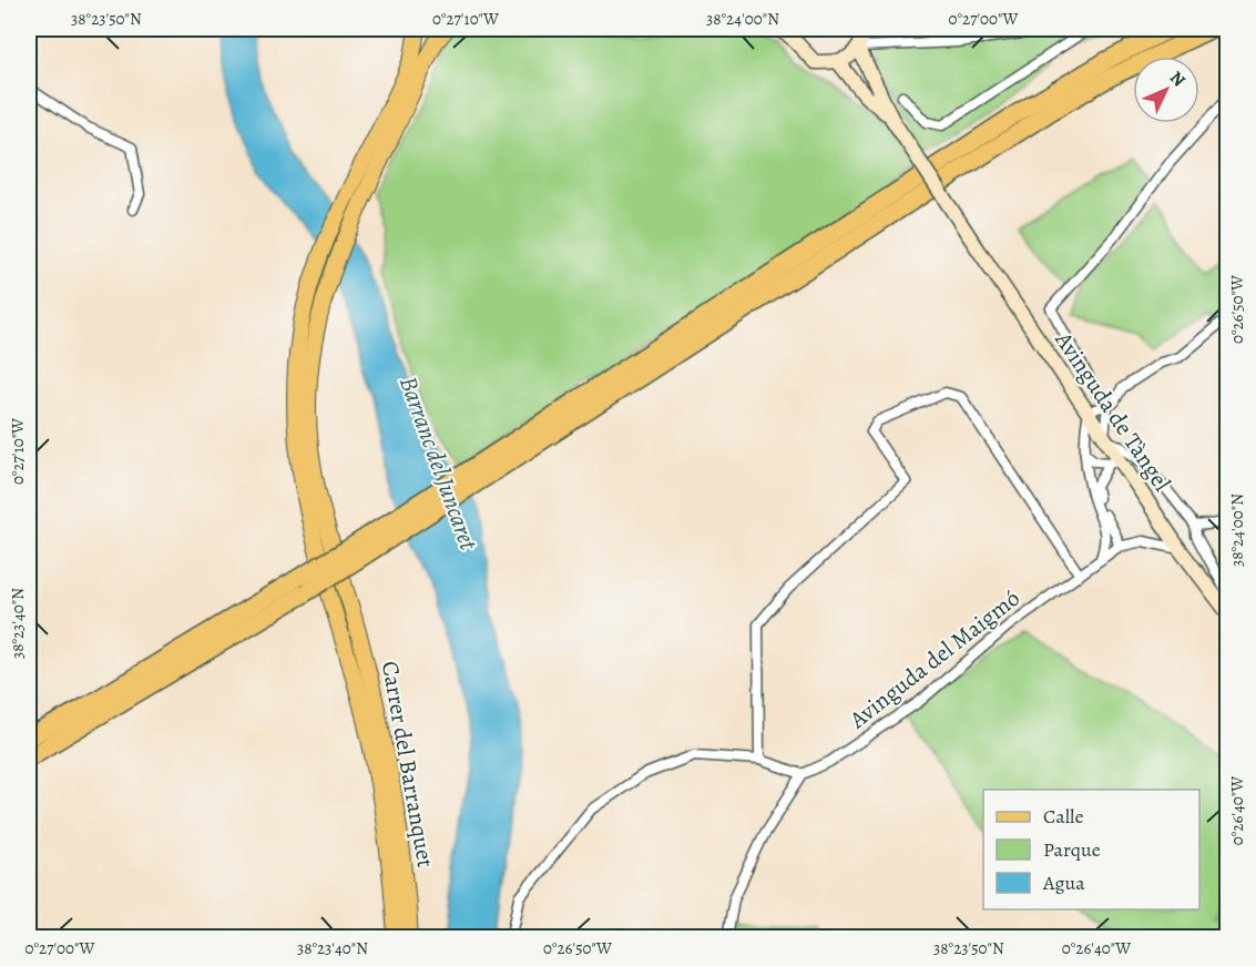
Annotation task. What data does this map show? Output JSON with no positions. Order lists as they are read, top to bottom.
{
  "streets": {
    "main road": ["Avinguda de Tàngel", "Carrer del Barranquet"],
    "street": ["Avinguda del Maigmó"]
  },
  "crossings": [
    ["Avinguda de Tàngel", "Avinguda del Maigmó"]
  ],
  "water": ["Barranc del Juncaret"],
  "legend": ["Calle", "Parque", "Agua"],
  "north": "top right",
  "coordinates": [
    "38°23'50\"N",
    "0°27'10\"W",
    "38°24'00\"N",
    "0°27'00\"W",
    "0°26'50\"W",
    "38°23'40\"N",
    "0°26'40\"W"
  ]
}
